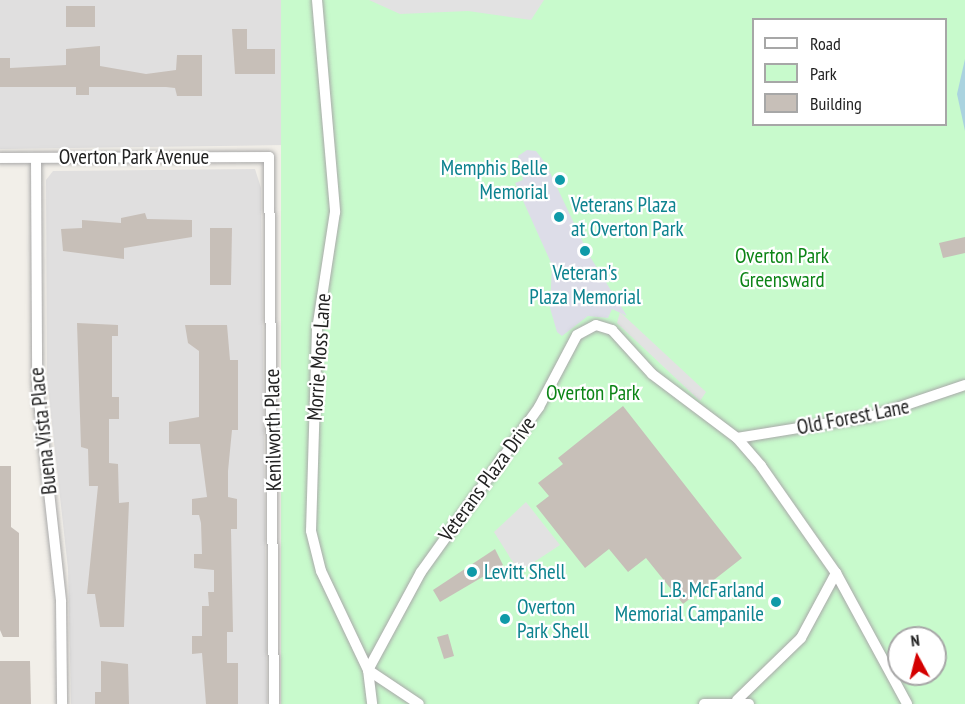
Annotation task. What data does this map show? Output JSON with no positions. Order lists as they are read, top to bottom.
{
  "streets": {
    "street": [
      "Overton Park Avenue",
      "Morrie Moss Lane",
      "Old Forest Lane",
      "Kenilworth Place",
      "Buena Vista Place",
      "Veterans Plaza Drive"
    ]
  },
  "crossings": [
    ["Overton Park Avenue", "Kenilworth Place"],
    ["Overton Park Avenue", "Buena Vista Place"],
    ["Morrie Moss Lane", "Veterans Plaza Drive"],
    ["Old Forest Lane", "Veterans Plaza Drive"]
  ],
  "parks": ["Overton Park Greensward", "Overton Park"],
  "places": [
    "Memphis Belle Memorial",
    "Veterans Plaza at Overton Park",
    "Veteran's Plaza Memorial",
    "Levitt Shell",
    "L.B. McFarland Memorial Campanile",
    "Overton Park Shell"
  ],
  "legend": ["Road", "Park", "Building"],
  "north": "top"
}
